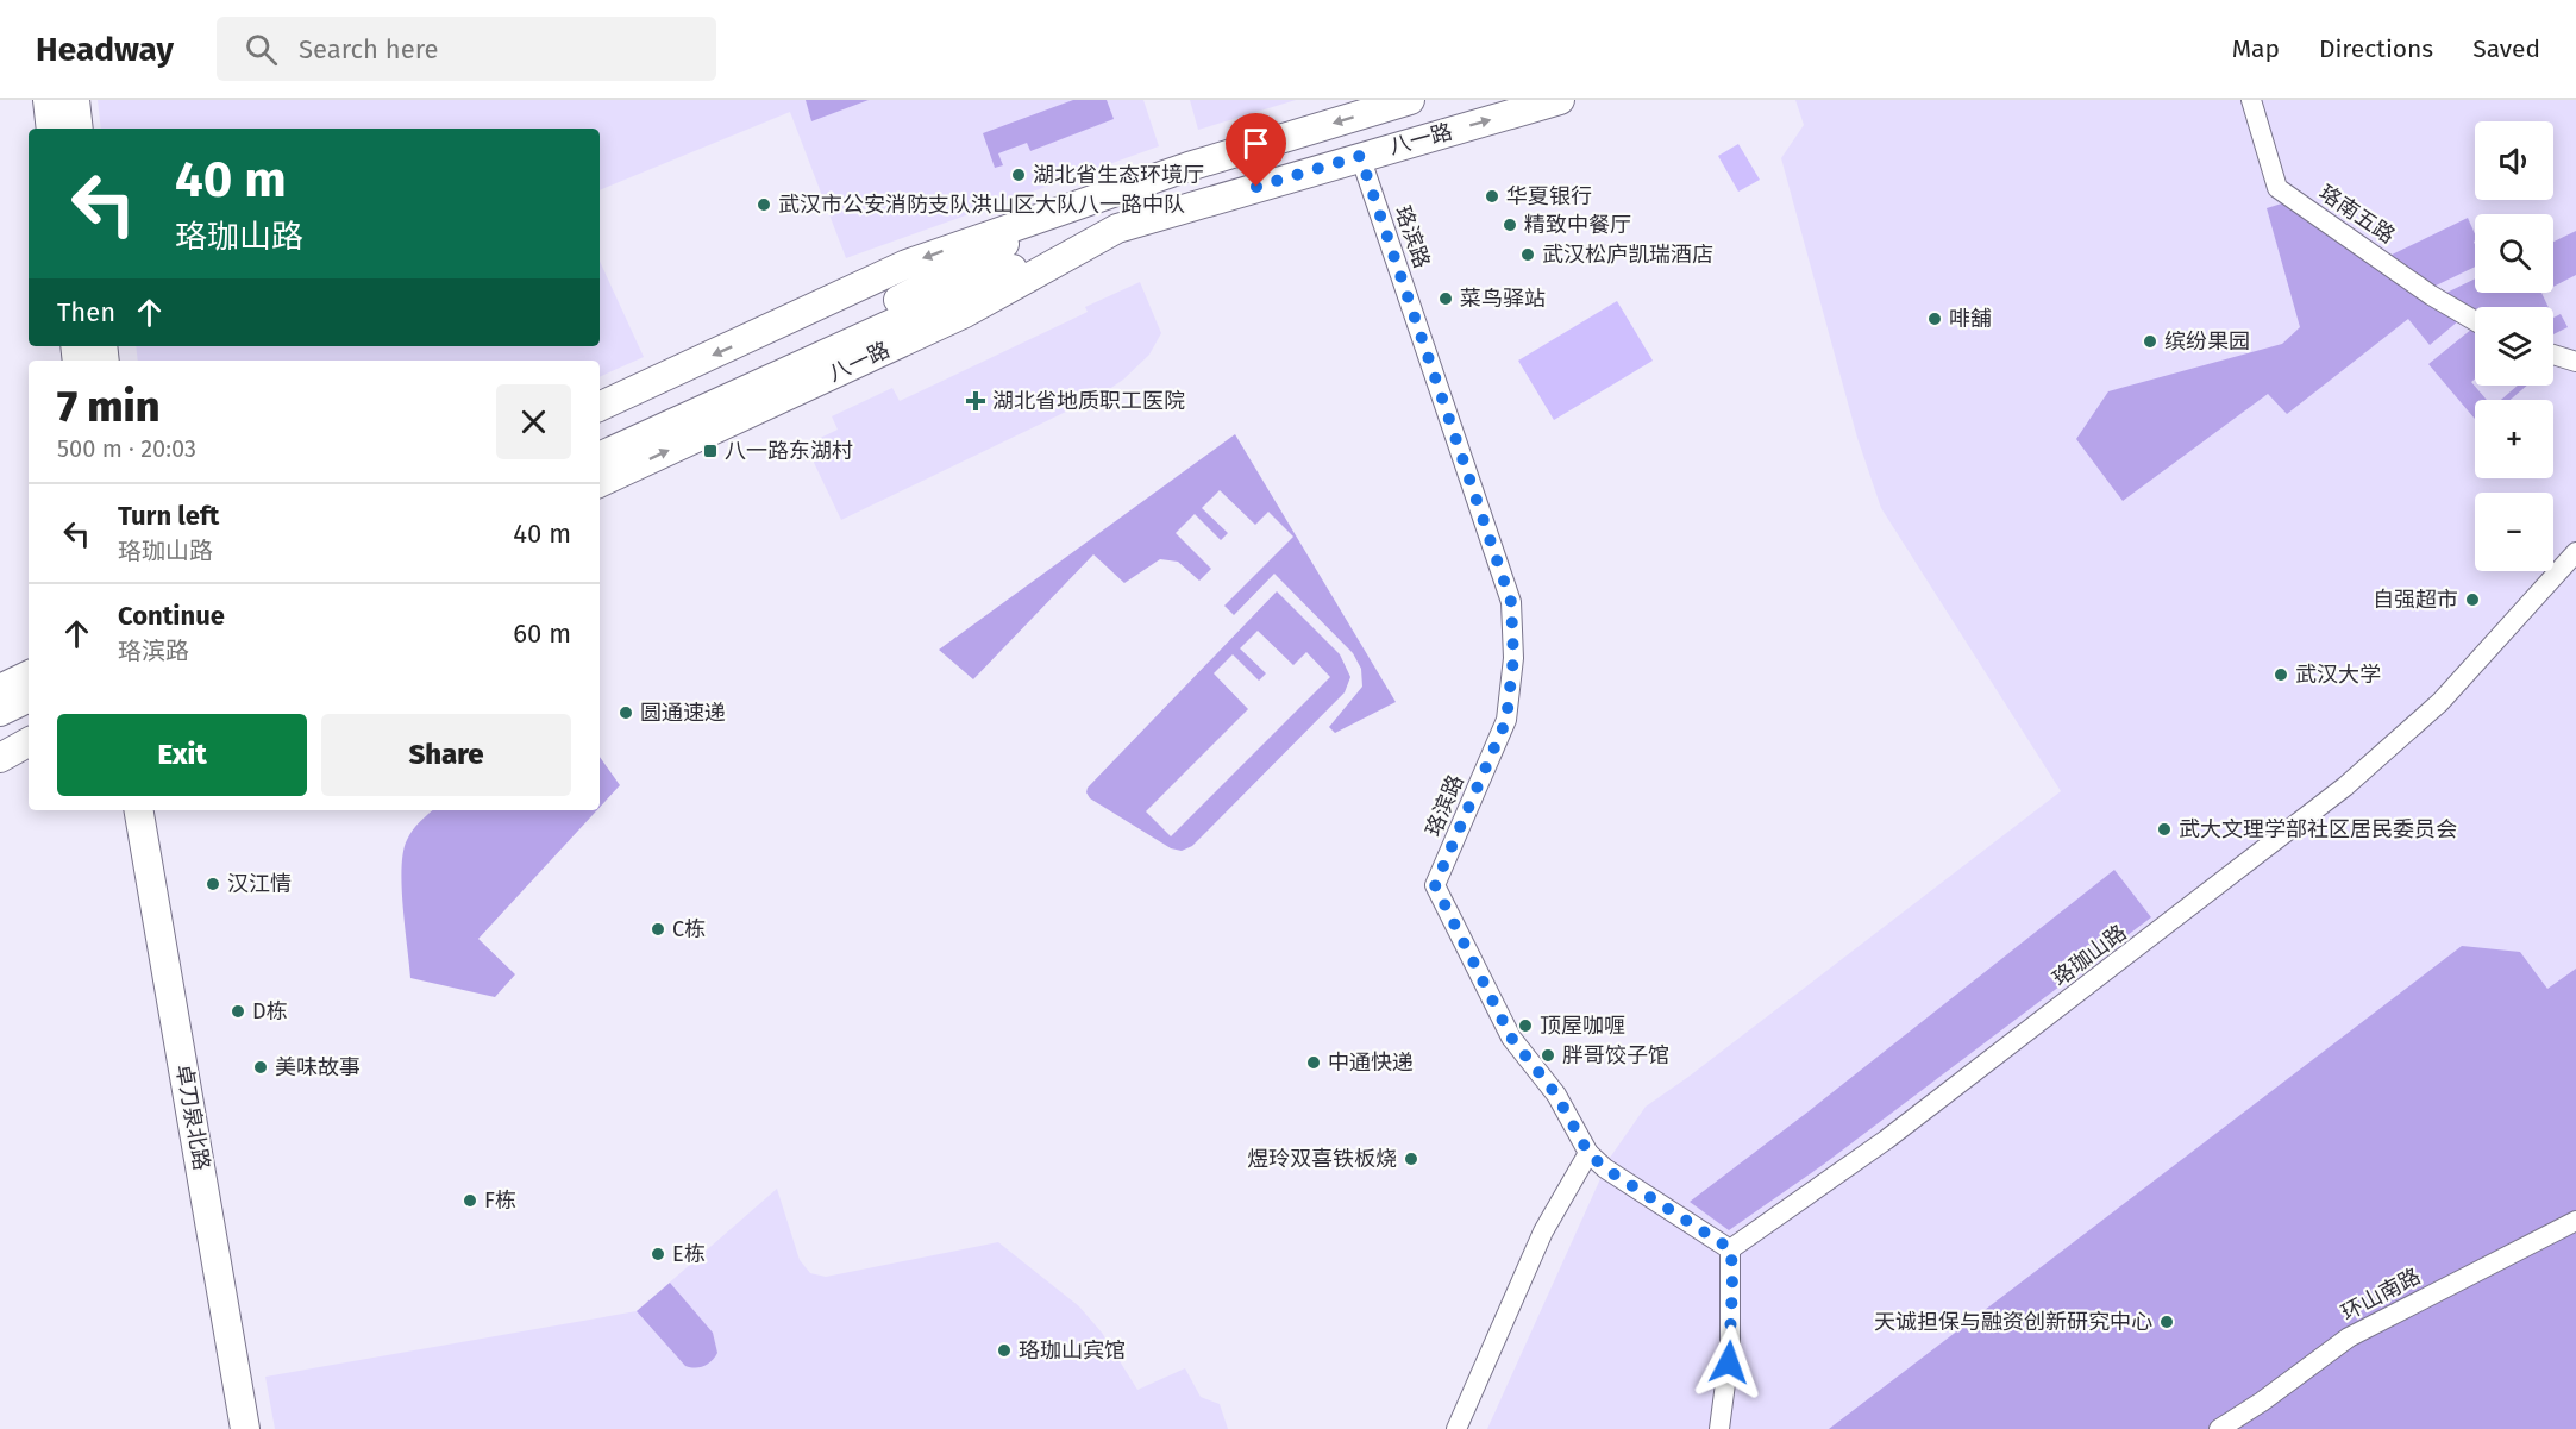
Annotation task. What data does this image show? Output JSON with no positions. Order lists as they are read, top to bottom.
{
  "streets": {
    "main road": ["八一路", "卓刀泉北路"],
    "street": [
      "珞南五路",
      "珞滨路",
      "珞珈山路",
      "环山南路"
    ]
  },
  "crossings": [
    ["八一路", "珞滨路"]
  ],
  "places": {
    "other": [
      "湖北省生态环境厅",
      "华夏银行",
      "武汉市公安消防支队洪山区大队八一路中队",
      "精致中餐厅",
      "武汉松庐凯瑞酒店",
      "菜鸟驿站",
      "啡舖",
      "缤纷果园",
      "自强超市",
      "武汉大学",
      "圆通速递",
      "武大文理学部社区居民委员会",
      "汉江情",
      "C栋",
      "D栋",
      "顶屋咖喱",
      "胖哥饺子馆",
      "中通快递",
      "美味故事",
      "煜玲双喜铁板烧",
      "F栋",
      "E栋",
      "天诚担保与融资创新研究中心",
      "珞珈山宾馆"
    ],
    "health": ["湖北省地质职工医院"],
    "transit": ["八一路东湖村"]
  },
  "page": {
    "header": "Headway",
    "search": "Search here",
    "nav": ["Map", "Directions", "Saved"],
    "map_buttons": ["+", "−"],
    "turn": ["40 m", "珞珈山路"],
    "then": "Then",
    "heading": ["7 min", "500 m · 20:03"],
    "list": [
      {
        "name": "Turn left",
        "note": "珞珈山路",
        "value": "40 m"
      },
      {
        "name": "Continue",
        "note": "珞滨路",
        "value": "60 m"
      }
    ],
    "buttons": ["Exit", "Share"]
  }
}
